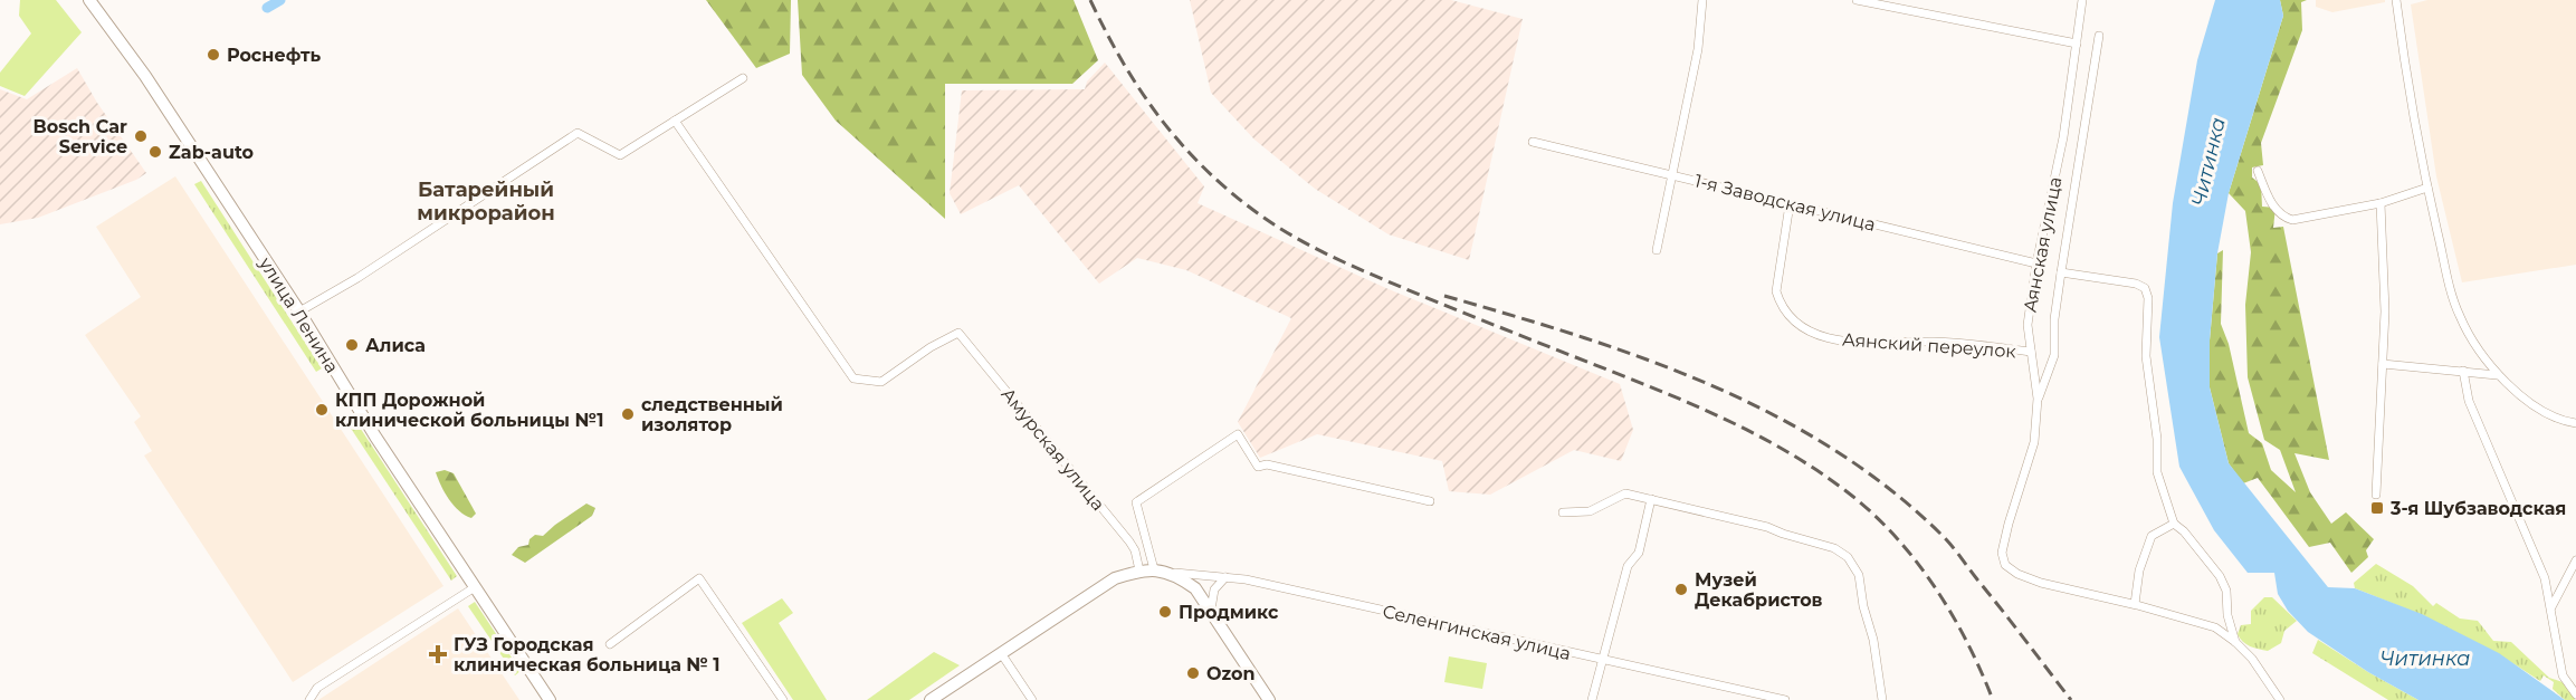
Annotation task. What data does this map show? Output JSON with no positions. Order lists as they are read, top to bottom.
{
  "streets": {
    "main road": ["улица Ленина"],
    "street": [
      "1-я Заводская улица",
      "Аянская улица",
      "Аянский переулок",
      "Амурская улица",
      "Селенгинская улица"
    ]
  },
  "crossings": [
    ["1-я Заводская улица", "Аянская улица"],
    ["1-я Заводская улица", "Аянский переулок"],
    ["Аянская улица", "Аянский переулок"]
  ],
  "districts": ["Батарейный микрорайон"],
  "water": ["Читинка"],
  "places": {
    "other": [
      "Роснефть",
      "Bosch Car Service",
      "Zab-auto",
      "Алиса",
      "КПП Дорожной клинической больницы №1",
      "следственный изолятор",
      "Музей Декабристов",
      "Продмикс",
      "Ozon"
    ],
    "transit": ["3-я Шубзаводская"],
    "health": ["ГУЗ Городская клиническая больница № 1"]
  }
}
